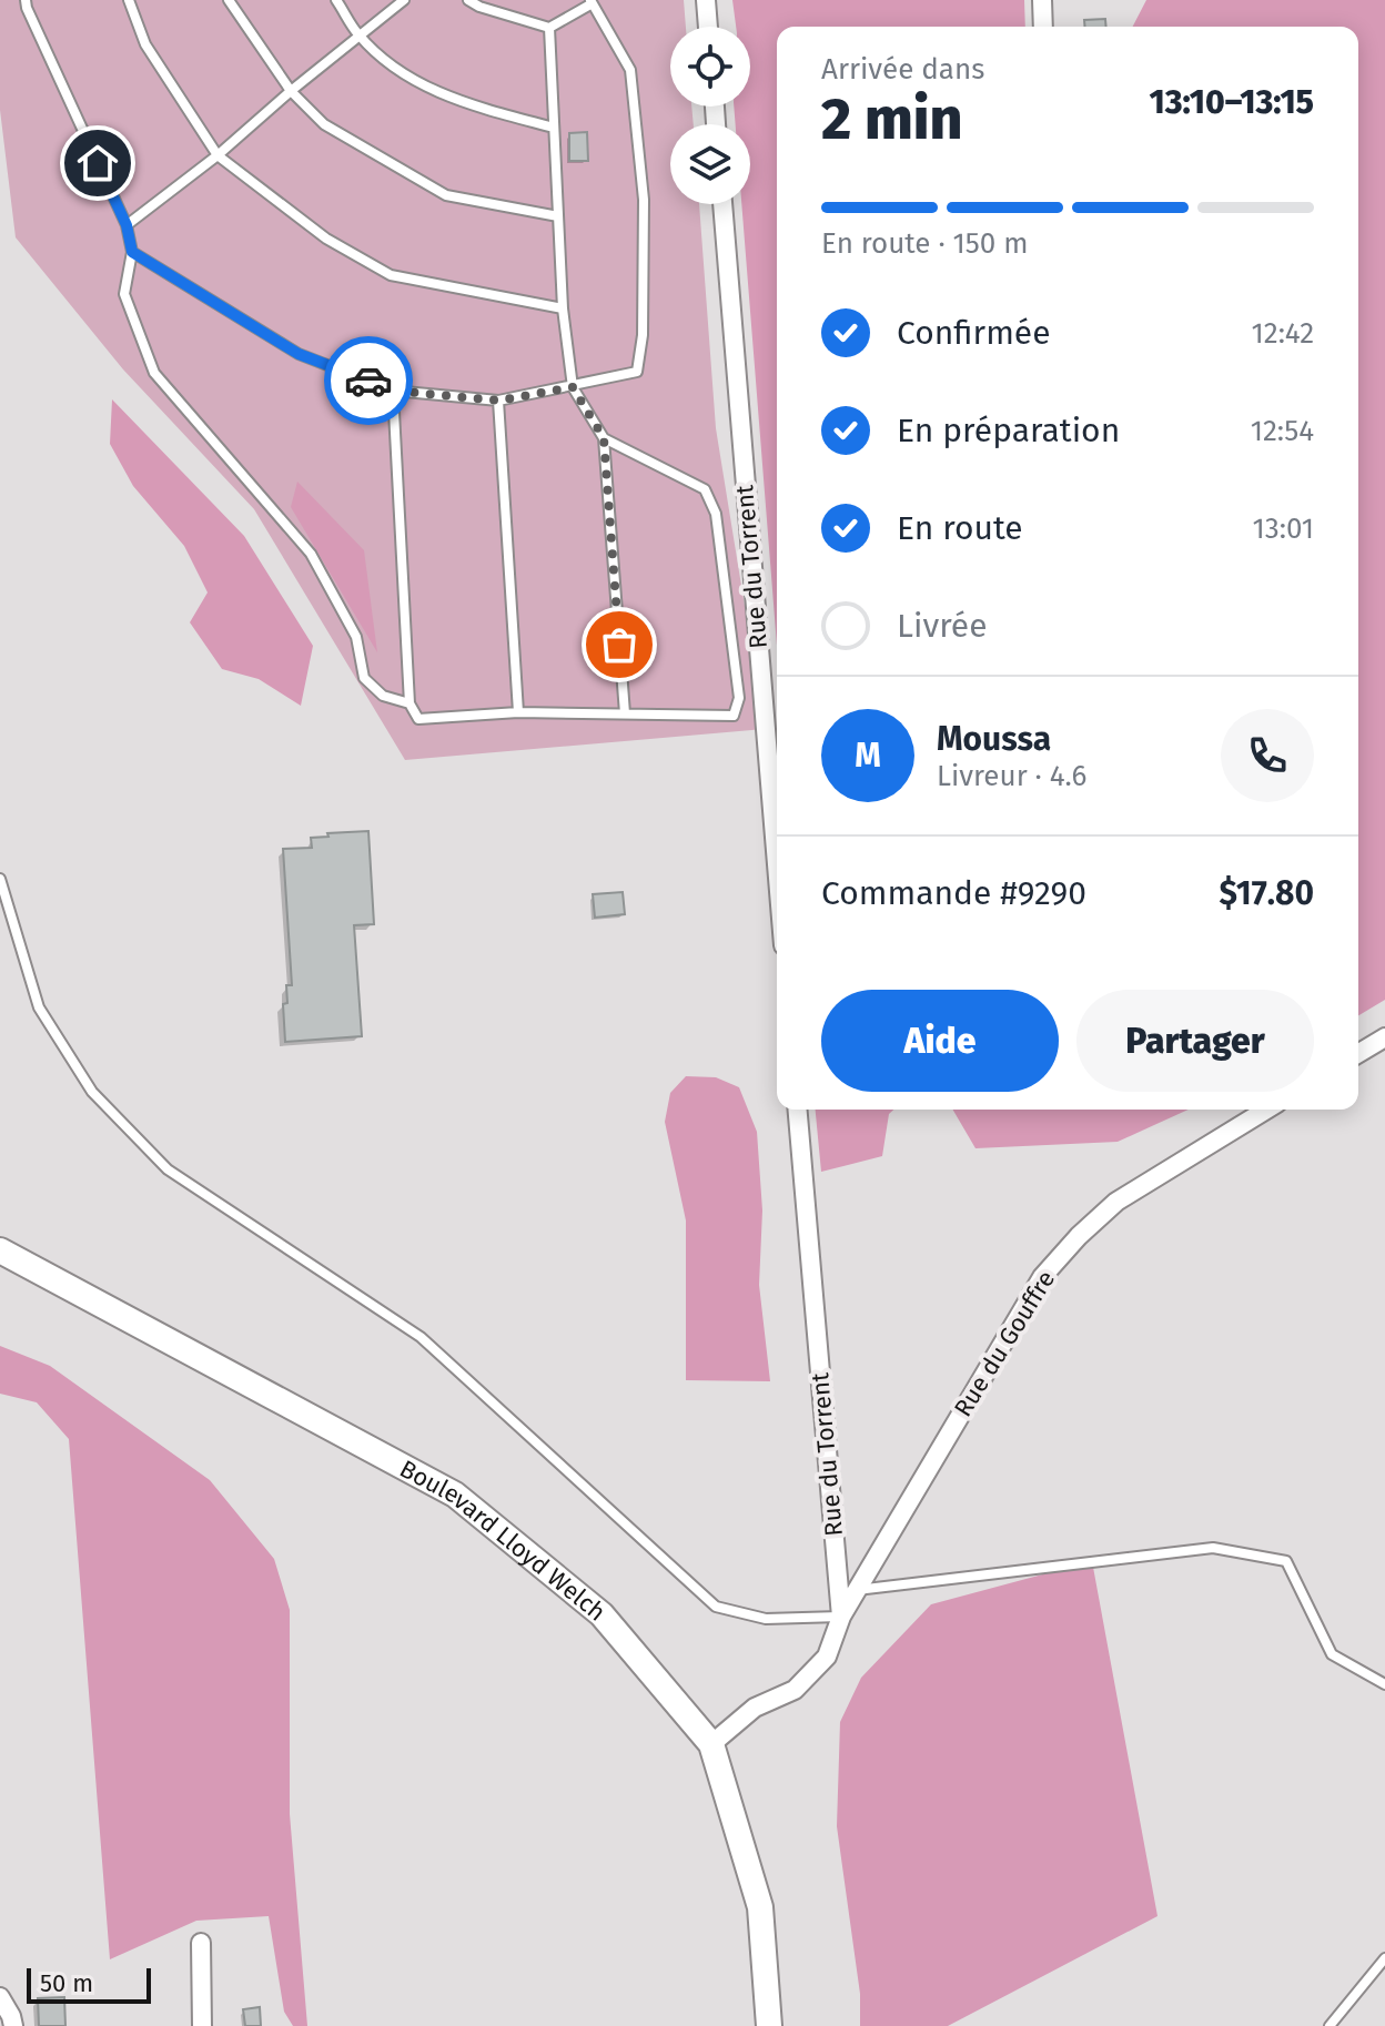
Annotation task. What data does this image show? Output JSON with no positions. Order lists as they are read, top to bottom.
{
  "streets": {
    "main road": ["Boulevard Lloyd Welch"],
    "street": ["Rue du Torrent", "Rue du Gouffre"]
  },
  "crossings": [
    ["Rue du Torrent", "Rue du Gouffre"],
    ["Rue du Torrent", "Boulevard Lloyd Welch"]
  ],
  "scale_bar": "50 m",
  "page": {
    "heading": ["2 min", "Arrivée dans", "13:10–13:15"],
    "panel": [
      "Moussa",
      "Livreur · 4.6",
      "Commande #9290",
      "$17.80"
    ],
    "bar": "En route · 150 m",
    "list": [
      ["Confirmée", "12:42"],
      ["En préparation", "12:54"],
      ["En route", "13:01"],
      "Livrée"
    ],
    "round": "M",
    "buttons": ["Aide", "Partager"],
    "scale": "50 m"
  }
}
